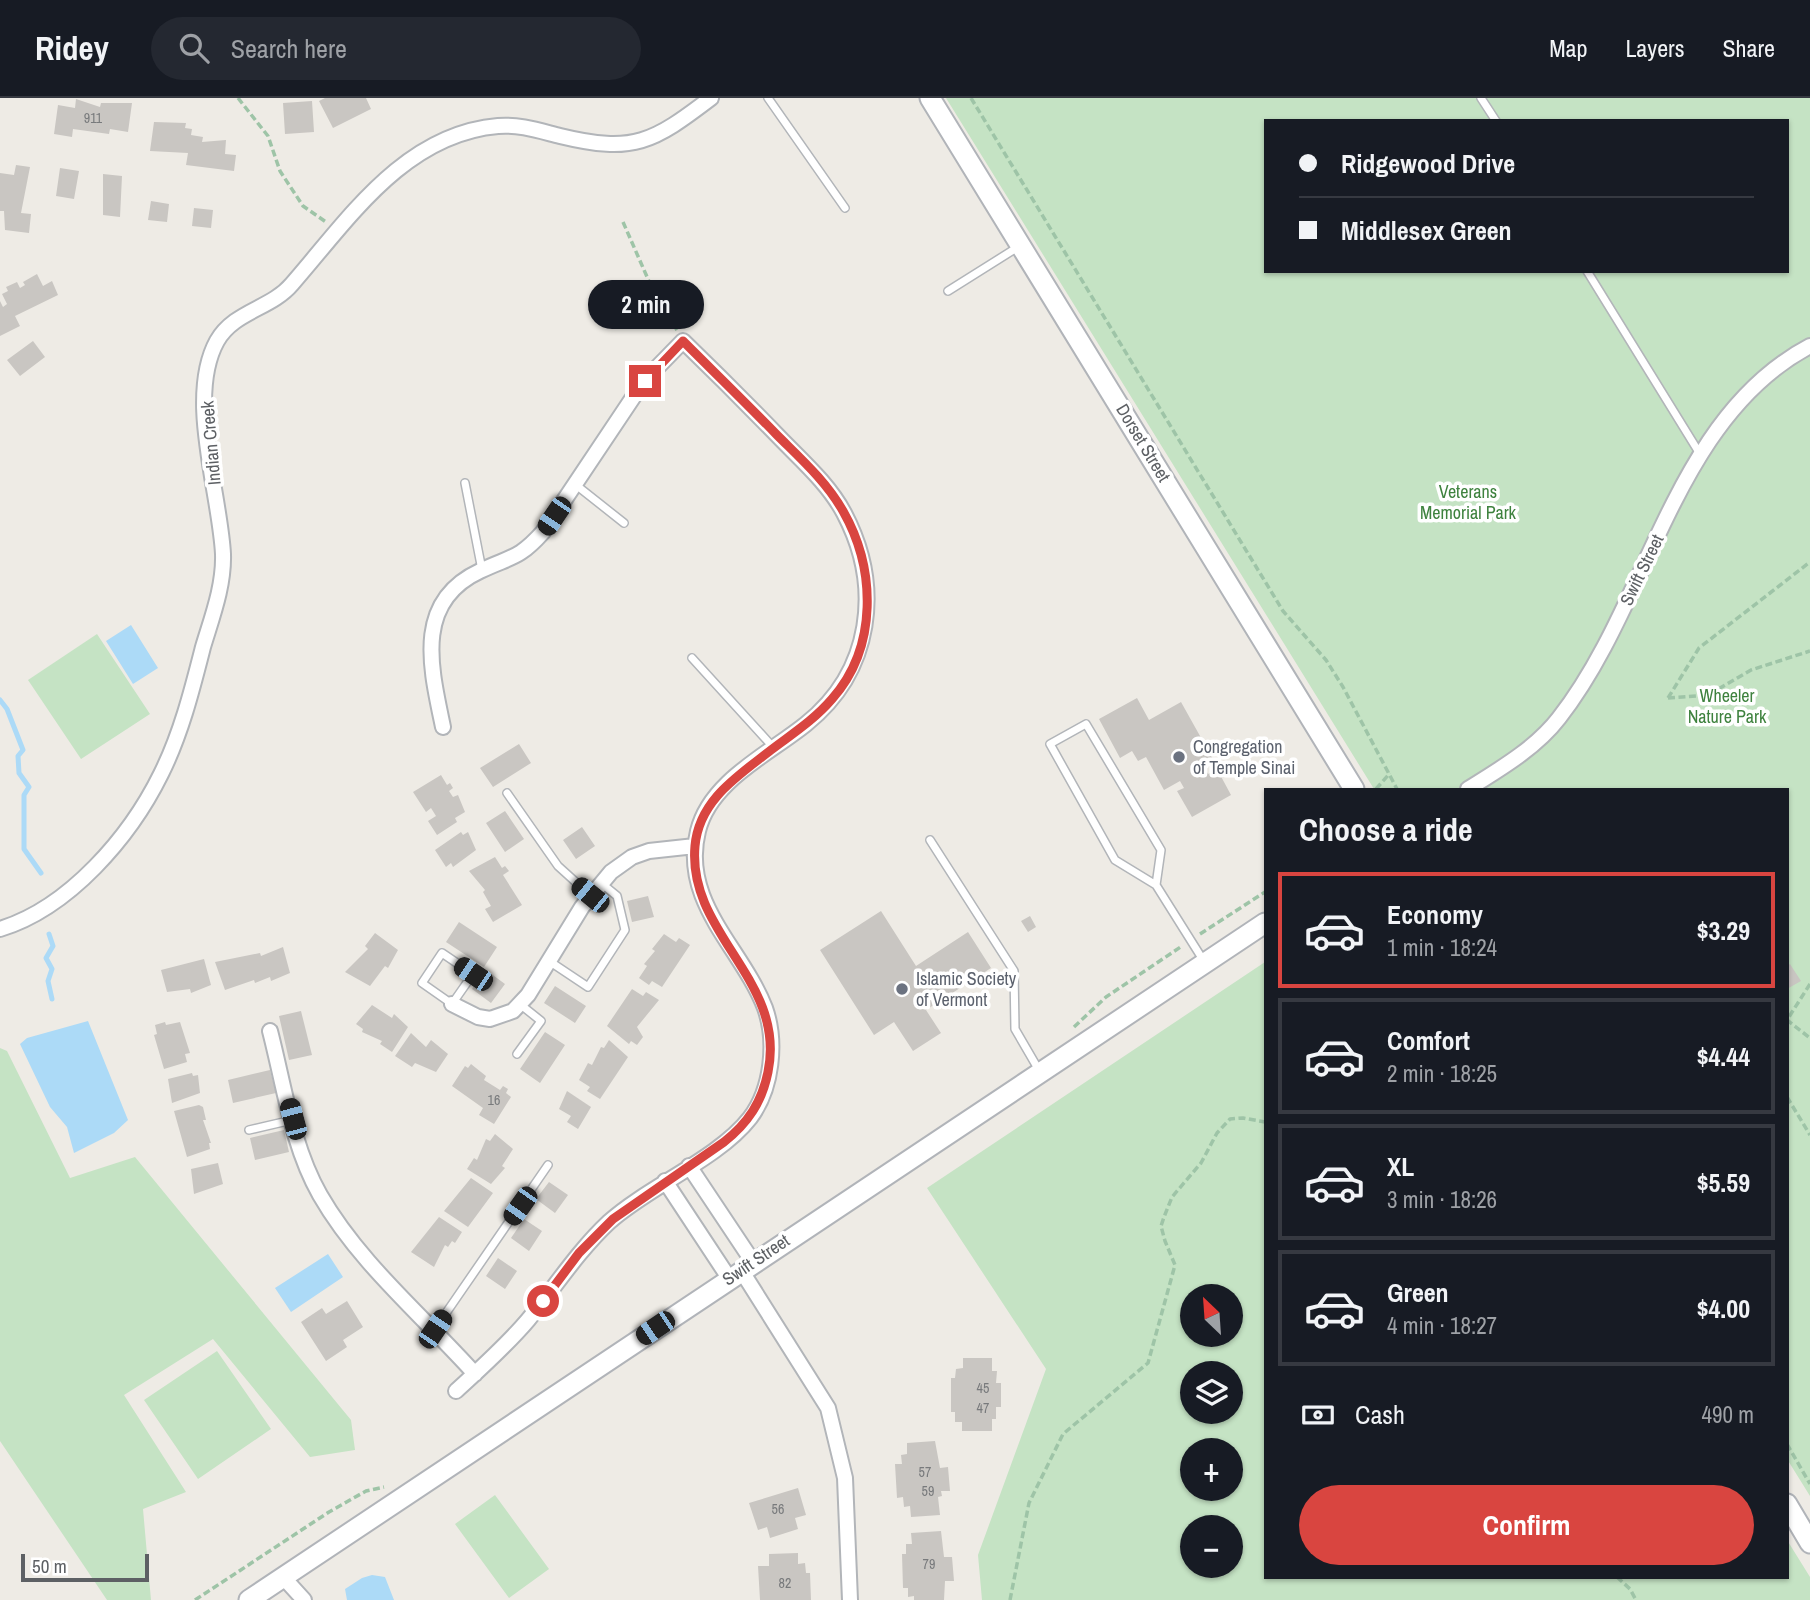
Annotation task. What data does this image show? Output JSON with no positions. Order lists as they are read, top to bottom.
{
  "streets": {
    "street": ["Indian Creek", "Dorset Street", "Swift Street"]
  },
  "parks": ["Veterans Memorial Park", "Wheeler Nature Park"],
  "places": ["Congregation of Temple Sinai", "Islamic Society of Vermont"],
  "house_numbers": [
    "911",
    "16",
    "45",
    "47",
    "57",
    "59",
    "56",
    "79",
    "82"
  ],
  "scale_bar": "50 m",
  "north": "top left",
  "page": {
    "header": "Ridey",
    "search": "Search here",
    "nav": ["Map", "Layers", "Share"],
    "banner": ["Ridgewood Drive", "Middlesex Green"],
    "bubble": "2 min",
    "heading": "Choose a ride",
    "list": [
      {
        "name": "Economy",
        "note": "1 min · 18:24",
        "value": "$3.29"
      },
      {
        "name": "Comfort",
        "note": "2 min · 18:25",
        "value": "$4.44"
      },
      {
        "name": "XL",
        "note": "3 min · 18:26",
        "value": "$5.59"
      },
      {
        "name": "Green",
        "note": "4 min · 18:27",
        "value": "$4.00"
      }
    ],
    "map_buttons": ["+", "−"],
    "pay": ["Cash", "490 m"],
    "buttons": "Confirm",
    "scale": "50 m"
  }
}
